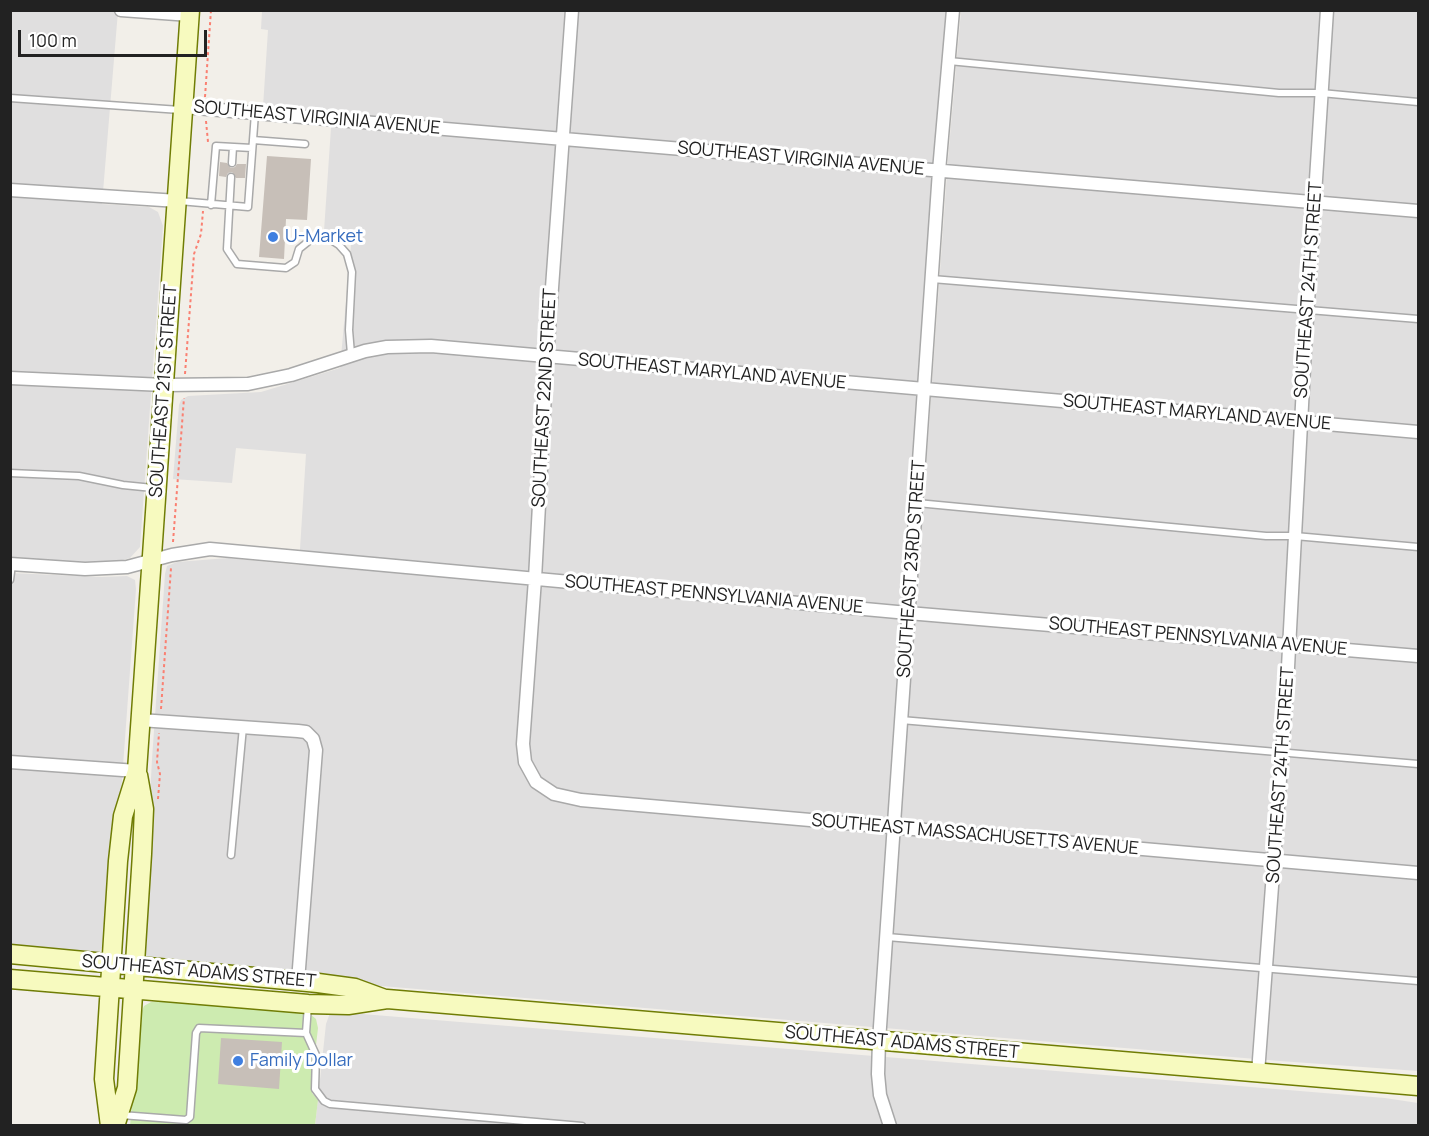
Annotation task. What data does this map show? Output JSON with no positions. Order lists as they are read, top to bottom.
{
  "streets": {
    "main road": ["SOUTHEAST 21ST STREET", "SOUTHEAST ADAMS STREET"],
    "street": [
      "SOUTHEAST VIRGINIA AVENUE",
      "SOUTHEAST 24TH STREET",
      "SOUTHEAST MARYLAND AVENUE",
      "SOUTHEAST 22ND STREET",
      "SOUTHEAST 23RD STREET",
      "SOUTHEAST PENNSYLVANIA AVENUE",
      "SOUTHEAST MASSACHUSETTS AVENUE"
    ]
  },
  "crossings": [
    ["SOUTHEAST VIRGINIA AVENUE", "SOUTHEAST 24TH STREET"],
    ["SOUTHEAST VIRGINIA AVENUE", "SOUTHEAST 21ST STREET"],
    ["SOUTHEAST VIRGINIA AVENUE", "SOUTHEAST 22ND STREET"],
    ["SOUTHEAST VIRGINIA AVENUE", "SOUTHEAST 23RD STREET"],
    ["SOUTHEAST 24TH STREET", "SOUTHEAST MARYLAND AVENUE"],
    ["SOUTHEAST 24TH STREET", "SOUTHEAST PENNSYLVANIA AVENUE"],
    ["SOUTHEAST 24TH STREET", "SOUTHEAST MASSACHUSETTS AVENUE"],
    ["SOUTHEAST 24TH STREET", "SOUTHEAST ADAMS STREET"],
    ["SOUTHEAST MARYLAND AVENUE", "SOUTHEAST 21ST STREET"],
    ["SOUTHEAST MARYLAND AVENUE", "SOUTHEAST 22ND STREET"],
    ["SOUTHEAST MARYLAND AVENUE", "SOUTHEAST 23RD STREET"],
    ["SOUTHEAST 21ST STREET", "SOUTHEAST PENNSYLVANIA AVENUE"],
    ["SOUTHEAST 21ST STREET", "SOUTHEAST ADAMS STREET"],
    ["SOUTHEAST 22ND STREET", "SOUTHEAST PENNSYLVANIA AVENUE"],
    ["SOUTHEAST 22ND STREET", "SOUTHEAST MASSACHUSETTS AVENUE"],
    ["SOUTHEAST 23RD STREET", "SOUTHEAST PENNSYLVANIA AVENUE"],
    ["SOUTHEAST 23RD STREET", "SOUTHEAST MASSACHUSETTS AVENUE"],
    ["SOUTHEAST 23RD STREET", "SOUTHEAST ADAMS STREET"]
  ],
  "places": ["U-Market", "Family Dollar"],
  "scale_bar": "100 m"
}
